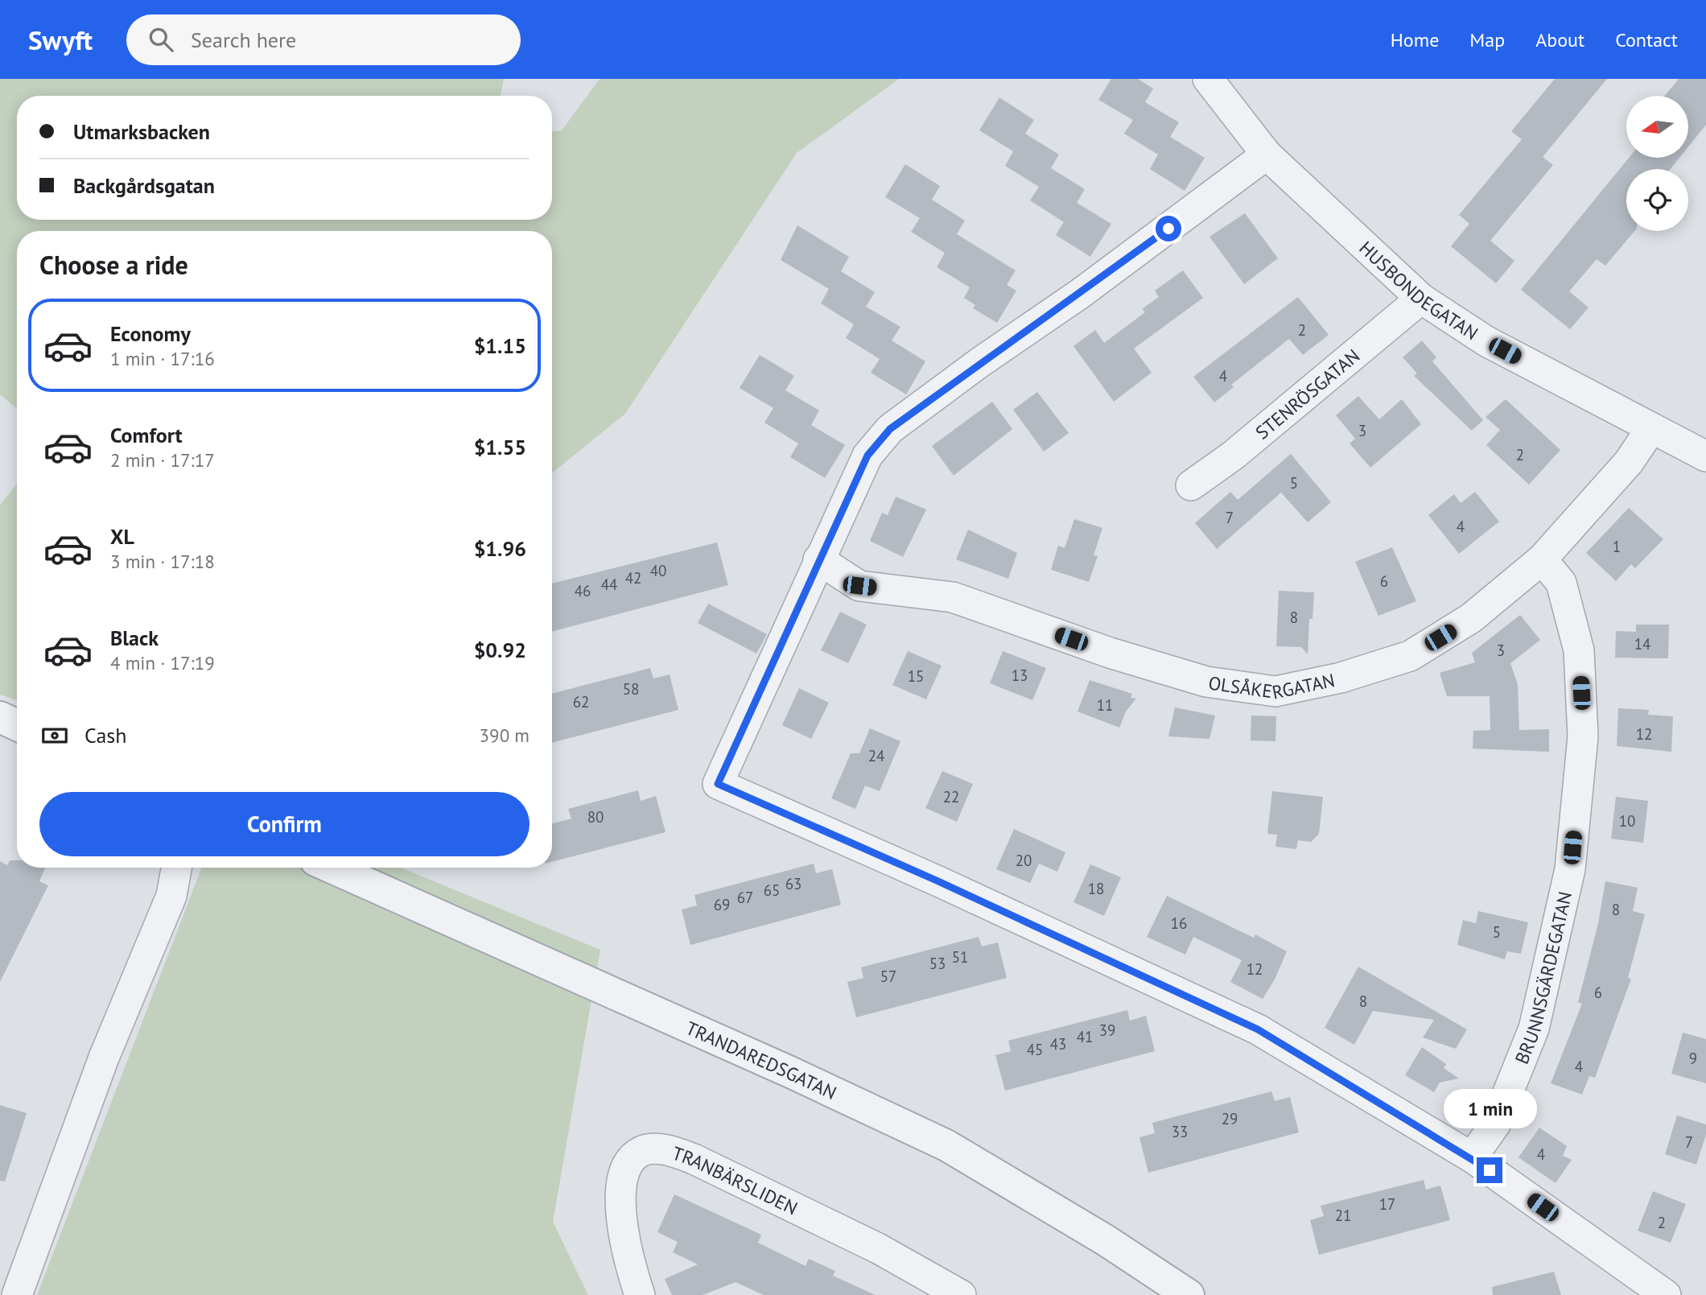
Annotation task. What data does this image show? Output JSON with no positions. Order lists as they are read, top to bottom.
{
  "streets": {
    "street": [
      "HUSBONDEGATAN",
      "STENRÖSGATAN",
      "OLSÅKERGATAN",
      "BRUNNSGÄRDEGATAN",
      "TRANDAREDSGATAN",
      "TRANBÄRSLIDEN"
    ]
  },
  "crossings": [
    ["HUSBONDEGATAN", "STENRÖSGATAN"],
    ["HUSBONDEGATAN", "OLSÅKERGATAN"],
    ["OLSÅKERGATAN", "BRUNNSGÄRDEGATAN"]
  ],
  "house_numbers": [
    "2",
    "4",
    "3",
    "2",
    "5",
    "7",
    "4",
    "1",
    "40",
    "42",
    "6",
    "44",
    "46",
    "8",
    "14",
    "3",
    "13",
    "15",
    "58",
    "62",
    "11",
    "12",
    "24",
    "22",
    "80",
    "10",
    "20",
    "63",
    "18",
    "65",
    "67",
    "69",
    "8",
    "16",
    "5",
    "51",
    "53",
    "12",
    "57",
    "6",
    "8",
    "39",
    "41",
    "43",
    "45",
    "9",
    "4",
    "29",
    "33",
    "7",
    "4",
    "17",
    "21",
    "2"
  ],
  "north": "left",
  "page": {
    "header": "Swyft",
    "search": "Search here",
    "nav": [
      "Home",
      "Map",
      "About",
      "Contact"
    ],
    "banner": ["Utmarksbacken", "Backgårdsgatan"],
    "heading": "Choose a ride",
    "list": [
      {
        "name": "Economy",
        "note": "1 min · 17:16",
        "value": "$1.15"
      },
      {
        "name": "Comfort",
        "note": "2 min · 17:17",
        "value": "$1.55"
      },
      {
        "name": "XL",
        "note": "3 min · 17:18",
        "value": "$1.96"
      },
      {
        "name": "Black",
        "note": "4 min · 17:19",
        "value": "$0.92"
      }
    ],
    "pay": ["Cash", "390 m"],
    "buttons": "Confirm",
    "bubble": "1 min"
  }
}
